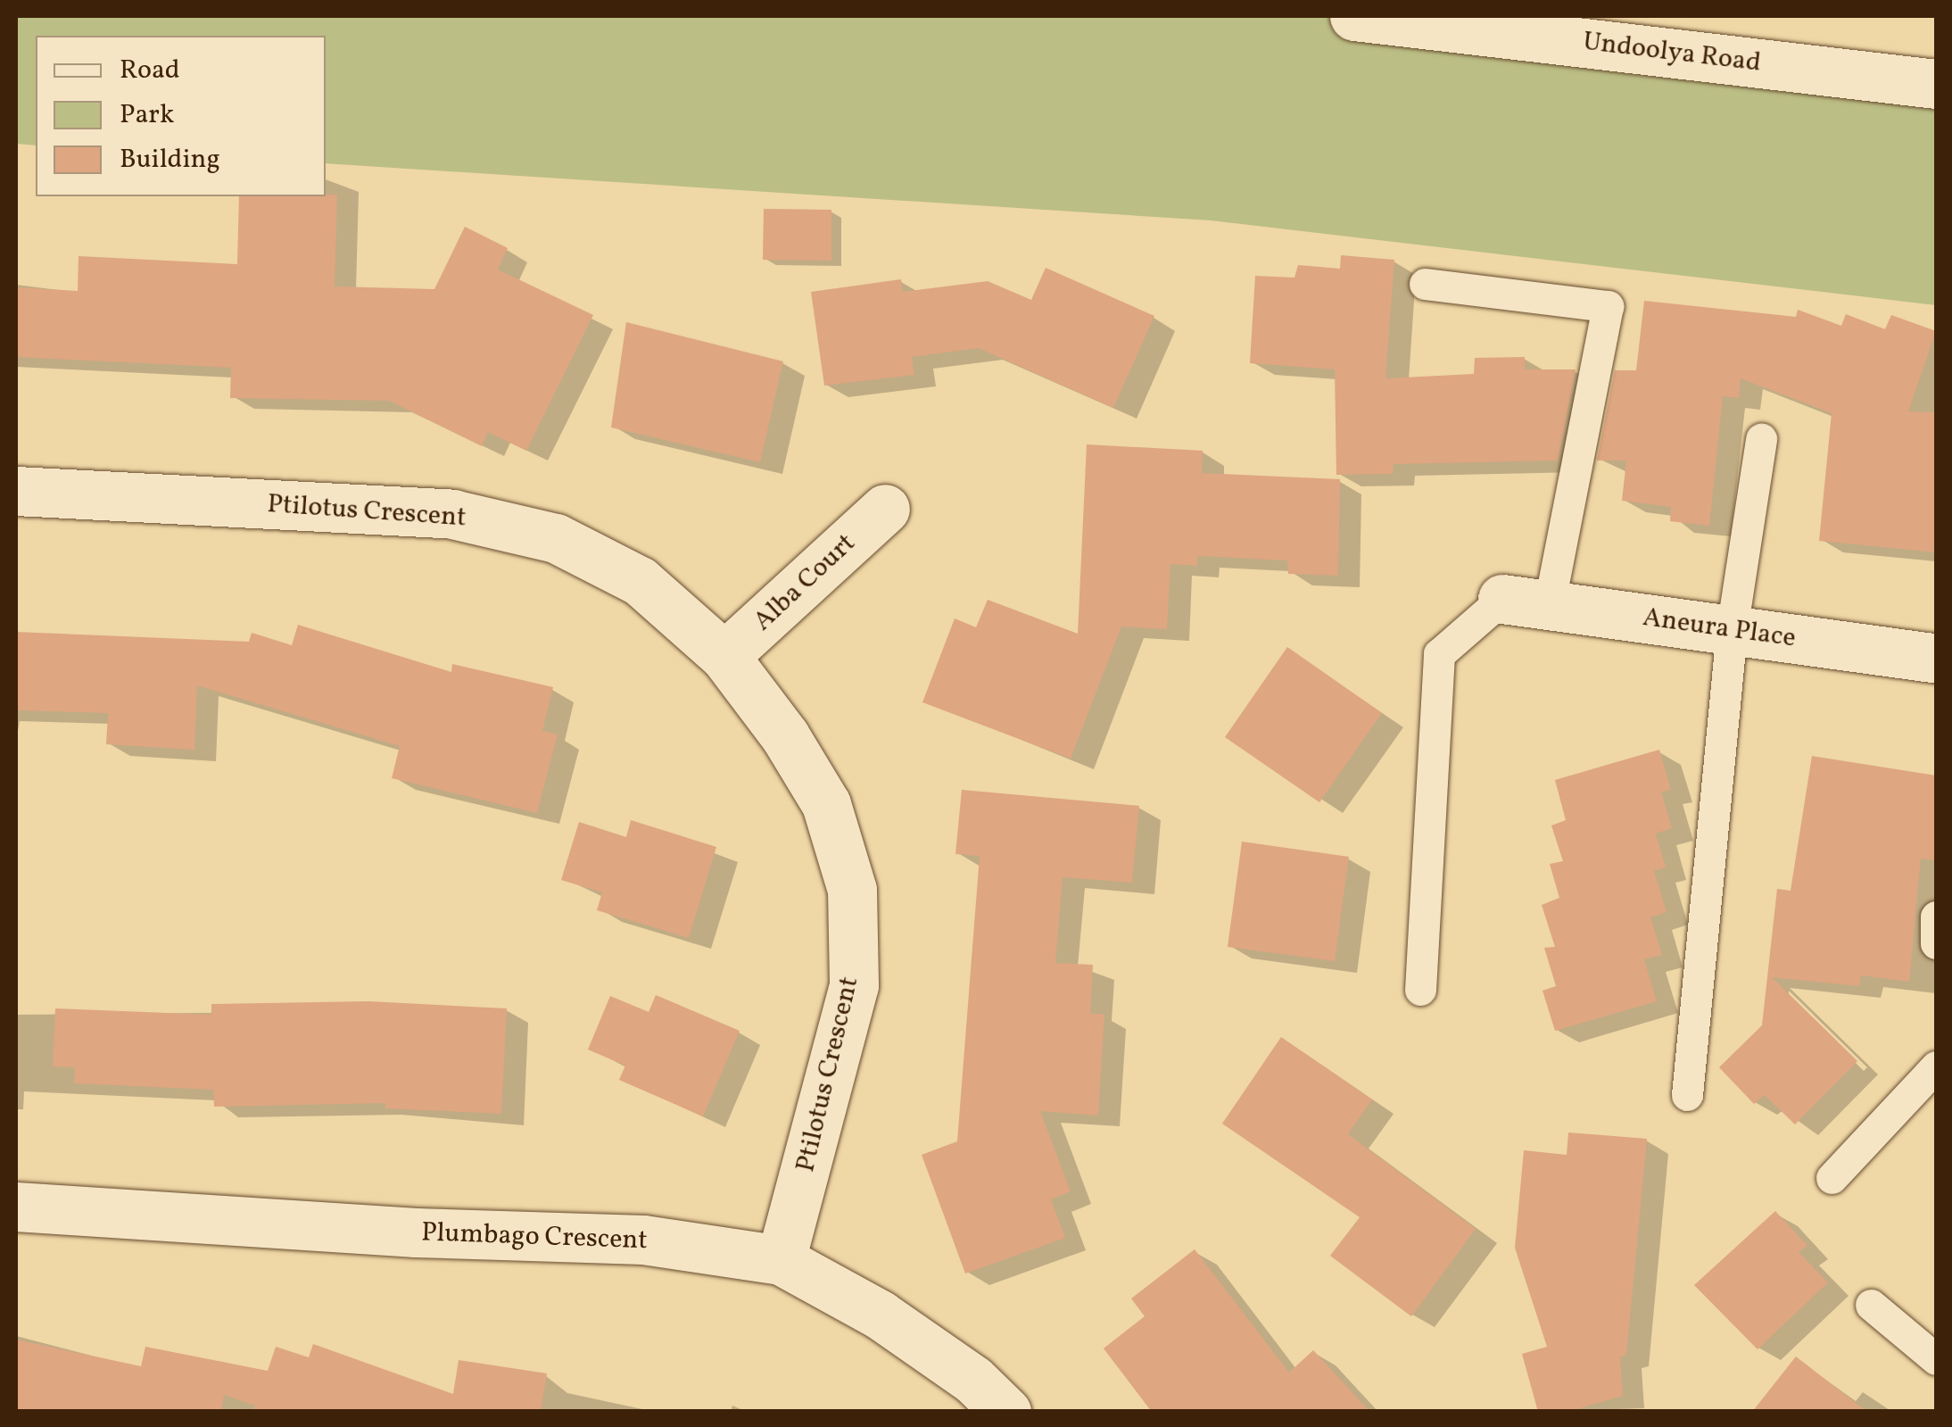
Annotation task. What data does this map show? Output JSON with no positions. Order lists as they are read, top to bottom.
{
  "streets": {
    "street": [
      "Undoolya Road",
      "Ptilotus Crescent",
      "Alba Court",
      "Aneura Place",
      "Plumbago Crescent"
    ]
  },
  "crossings": [
    ["Ptilotus Crescent", "Alba Court"],
    ["Ptilotus Crescent", "Plumbago Crescent"]
  ],
  "legend": ["Road", "Park", "Building"]
}
